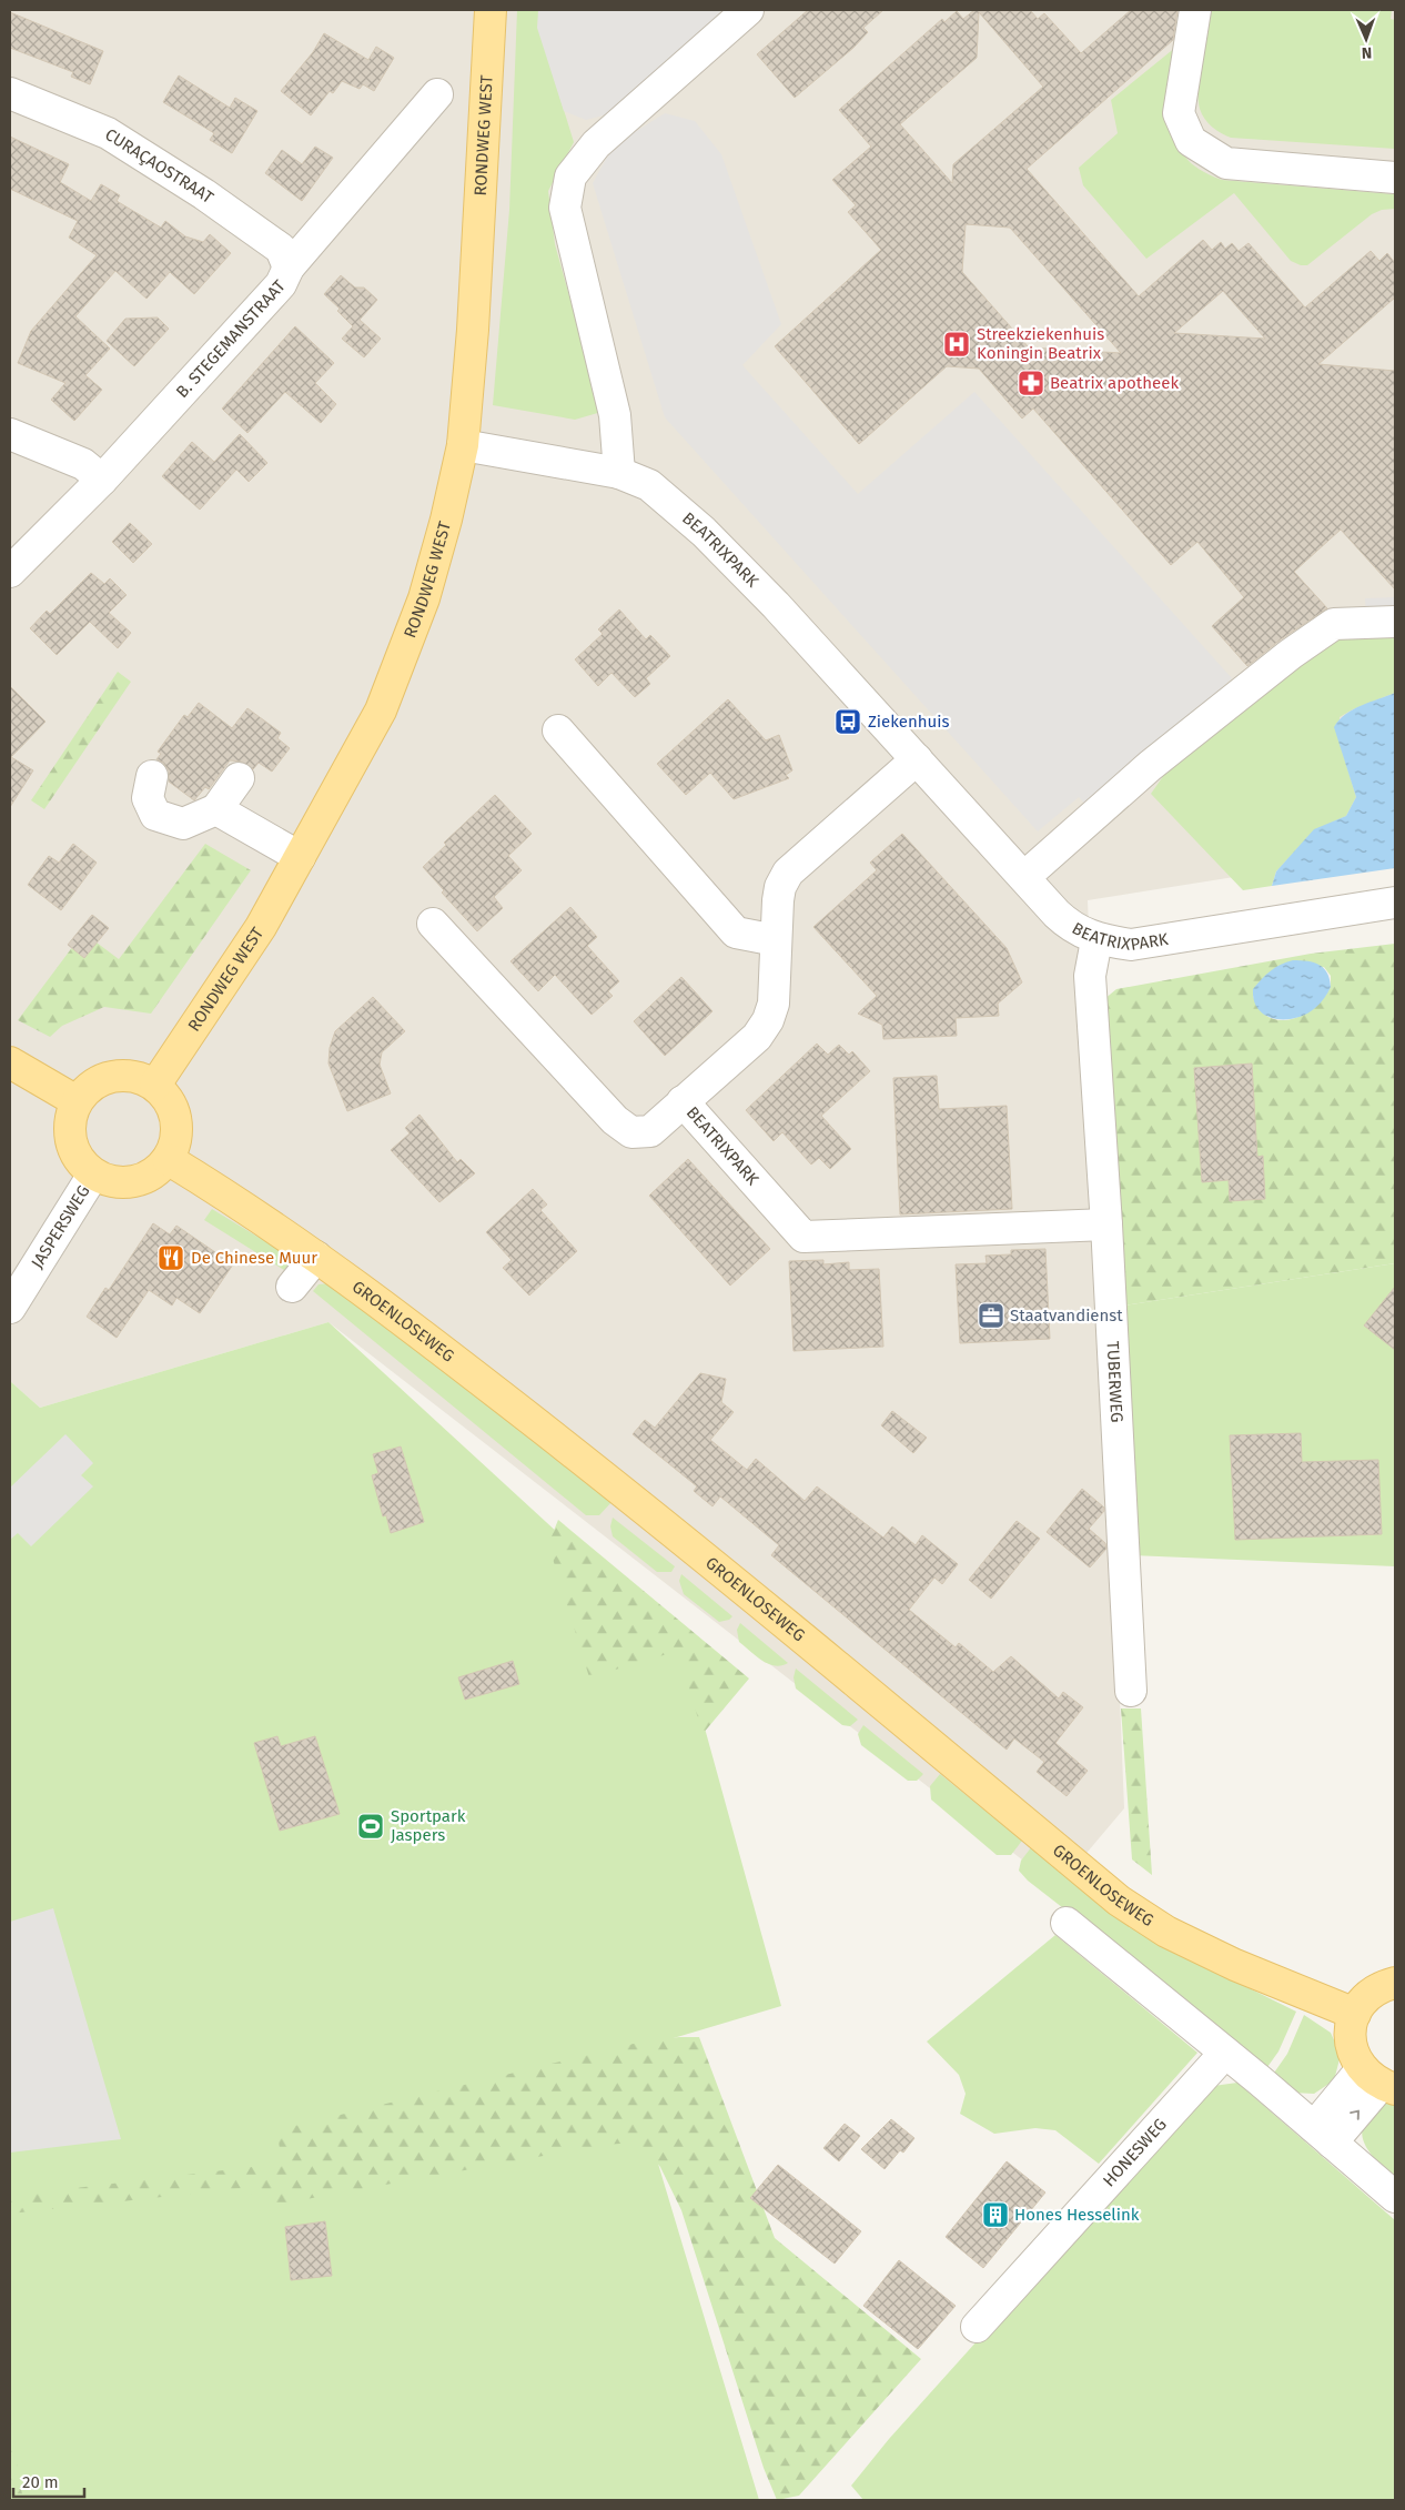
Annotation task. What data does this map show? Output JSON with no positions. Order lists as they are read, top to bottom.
{
  "streets": {
    "main road": ["RONDWEG WEST", "GROENLOSEWEG"],
    "street": [
      "CURAÇAOSTRAAT",
      "B. STEGEMANSTRAAT",
      "BEATRIXPARK",
      "JASPERSWEG",
      "TUBERWEG",
      "HONESWEG"
    ]
  },
  "crossings": [
    ["RONDWEG WEST", "BEATRIXPARK"],
    ["RONDWEG WEST", "JASPERSWEG"],
    ["RONDWEG WEST", "GROENLOSEWEG"],
    ["CURAÇAOSTRAAT", "B. STEGEMANSTRAAT"],
    ["BEATRIXPARK", "TUBERWEG"],
    ["JASPERSWEG", "GROENLOSEWEG"]
  ],
  "places": {
    "hospital": ["Streekziekenhuis Koningin Beatrix"],
    "pharmacy": ["Beatrix apotheek"],
    "bus stop": ["Ziekenhuis"],
    "restaurant": ["De Chinese Muur"],
    "office": ["Staatvandienst"],
    "sports": ["Sportpark Jaspers"],
    "building": ["Hones Hesselink"]
  },
  "scale_bar": "20 m",
  "north": "bottom"
}
